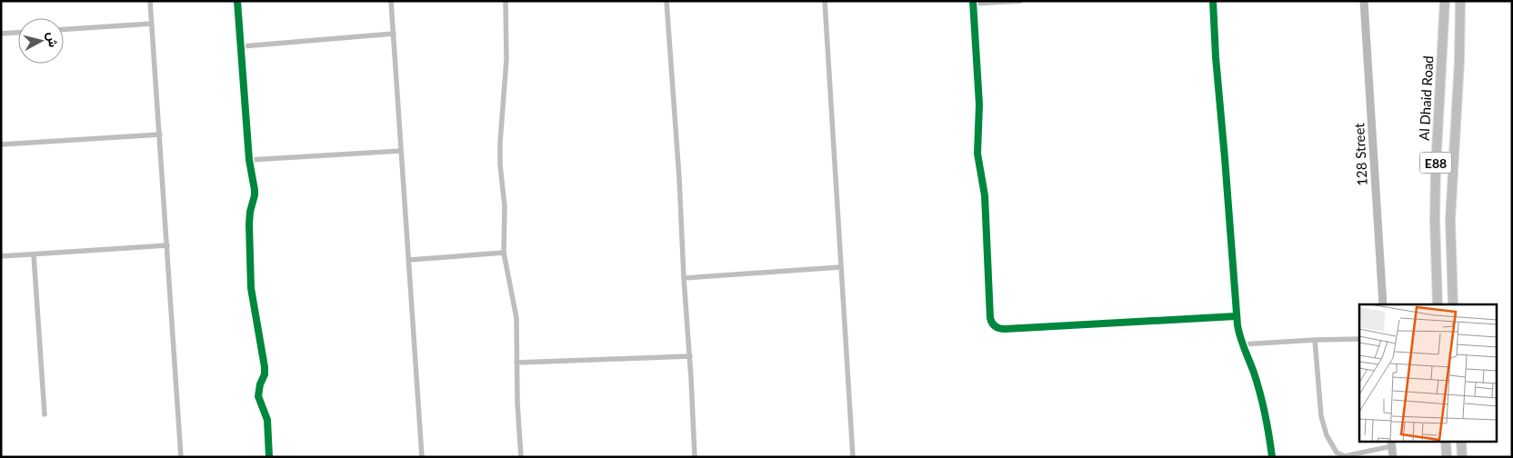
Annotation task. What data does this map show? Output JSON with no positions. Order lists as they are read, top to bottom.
{
  "streets": {
    "highway": ["Al Dhaid Road", "E88"],
    "street": ["128 Street"]
  },
  "north": "right"
}
